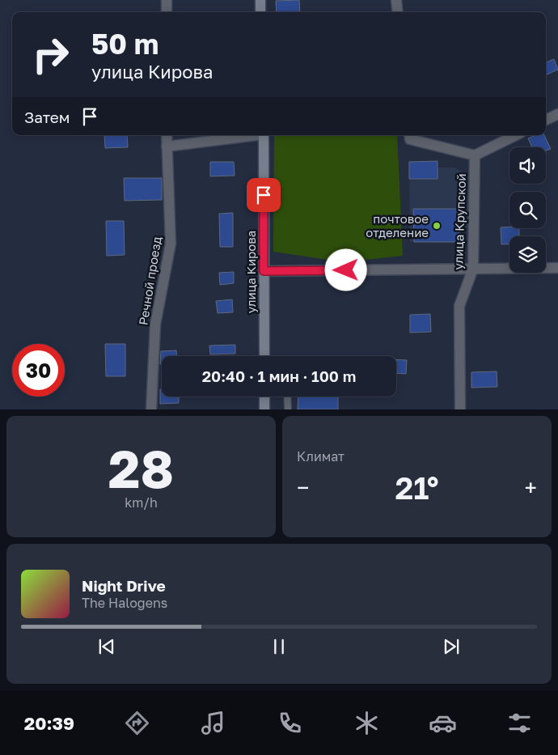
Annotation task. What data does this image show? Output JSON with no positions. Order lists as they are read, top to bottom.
{
  "streets": {
    "street": ["улица Крупской", "улица Кирова", "Речной проезд"]
  },
  "places": ["почтовое отделение"],
  "page": {
    "turn": ["50 m", "улица Кирова"],
    "then": "Затем",
    "limit": "30",
    "trip": "20:40 · 1 мин · 100 m",
    "tile": [
      ["28", "km/h"],
      "Климат"
    ],
    "heat": ["−", "21°", "+"],
    "song": ["Night Drive", "The Halogens"],
    "tabs": "20:39"
  }
}
